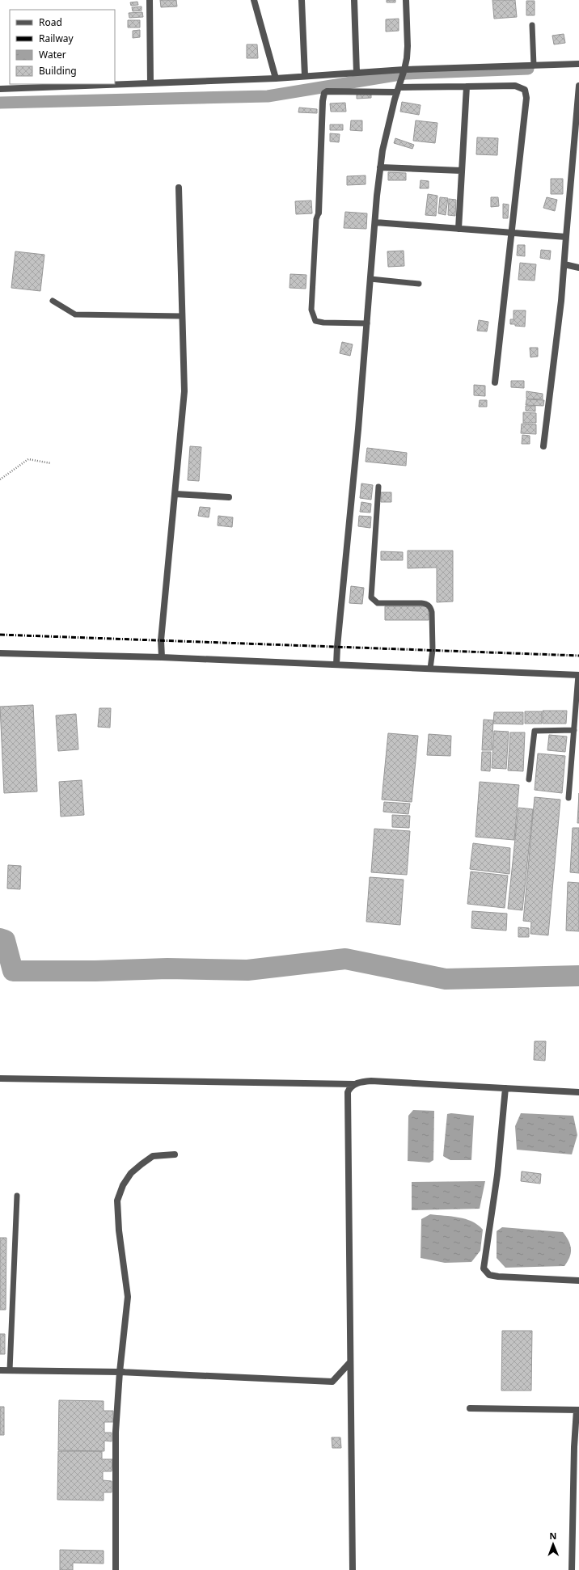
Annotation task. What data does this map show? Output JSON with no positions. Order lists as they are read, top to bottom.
{
  "legend": [
    "Road",
    "Railway",
    "Water",
    "Building"
  ],
  "north": "top"
}
